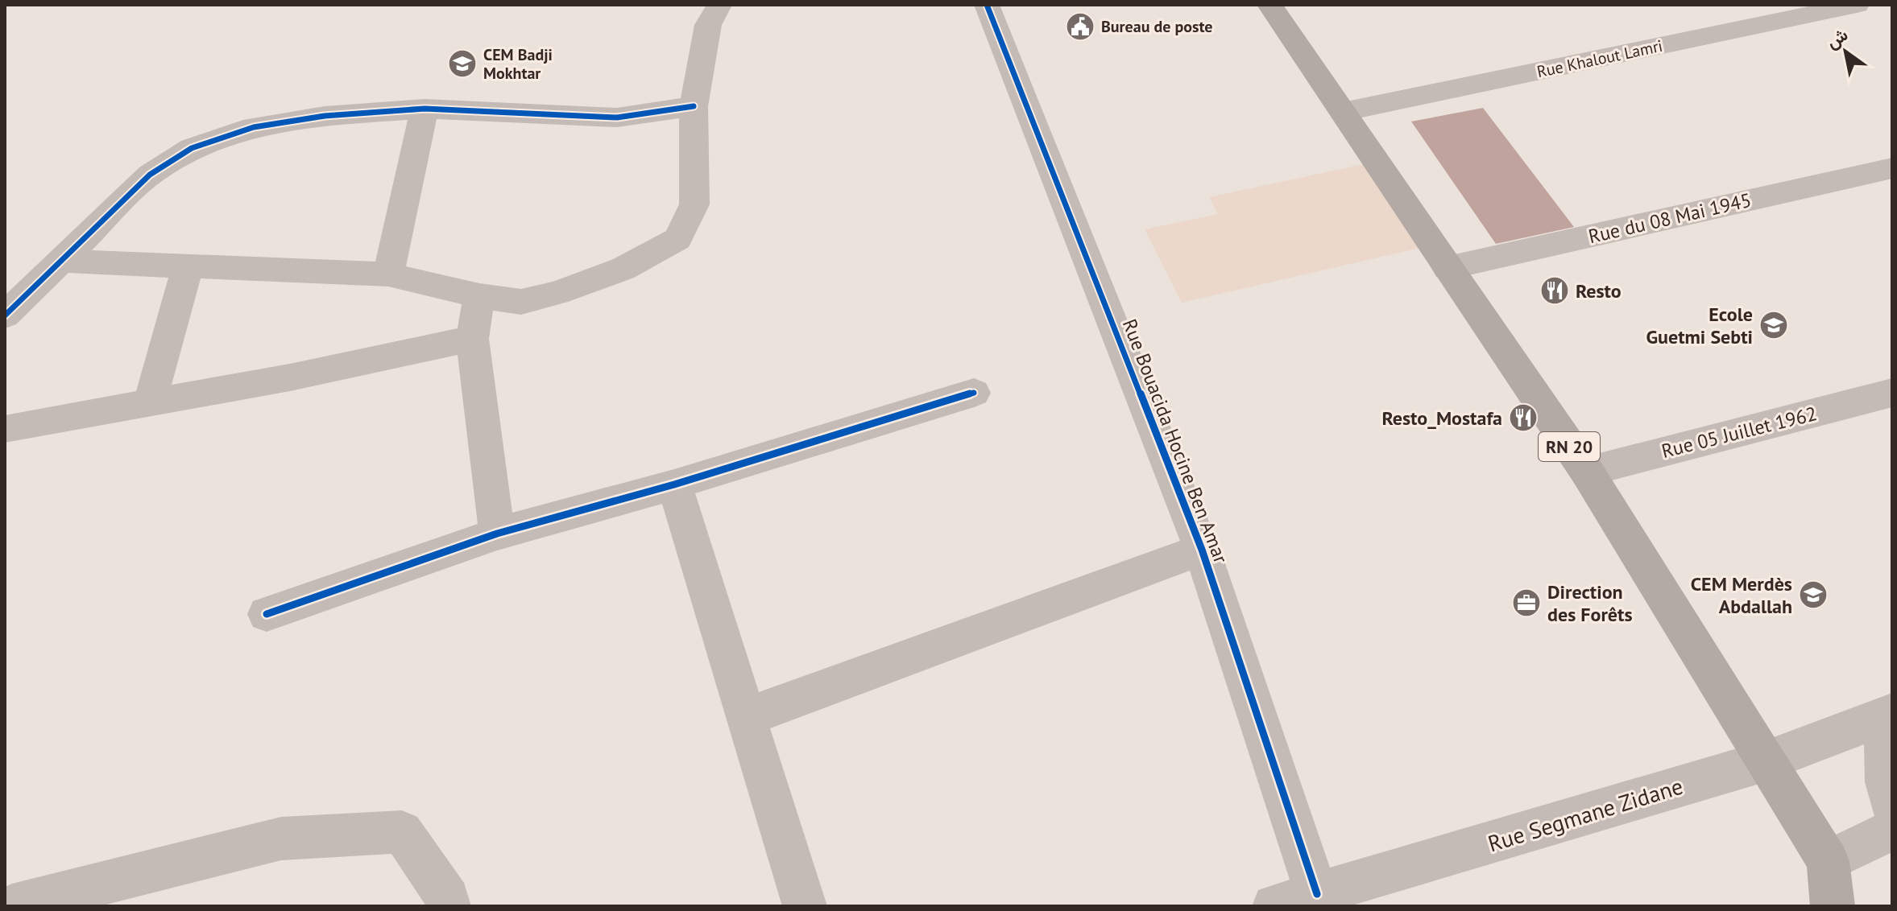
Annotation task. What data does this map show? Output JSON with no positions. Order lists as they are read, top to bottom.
{
  "streets": {
    "main road": ["RN 20"],
    "street": [
      "Rue Khalout Lamri",
      "Rue du 08 Mai 1945",
      "Rue 05 Juillet 1962",
      "Rue Bouacida Hocine Ben Amar",
      "Rue Segmane Zidane"
    ]
  },
  "crossings": [
    ["Rue Khalout Lamri", "RN 20"],
    ["Rue du 08 Mai 1945", "RN 20"],
    ["Rue 05 Juillet 1962", "RN 20"],
    ["Rue Bouacida Hocine Ben Amar", "Rue Segmane Zidane"],
    ["RN 20", "Rue Segmane Zidane"]
  ],
  "places": {
    "public building": ["Bureau de poste"],
    "school or university": ["CEM Badji Mokhtar", "Ecole Guetmi Sebti", "CEM Merdès Abdallah"],
    "restaurant": ["Resto", "Resto_Mostafa"],
    "office": ["Direction des Forêts"]
  },
  "north": "top left"
}
